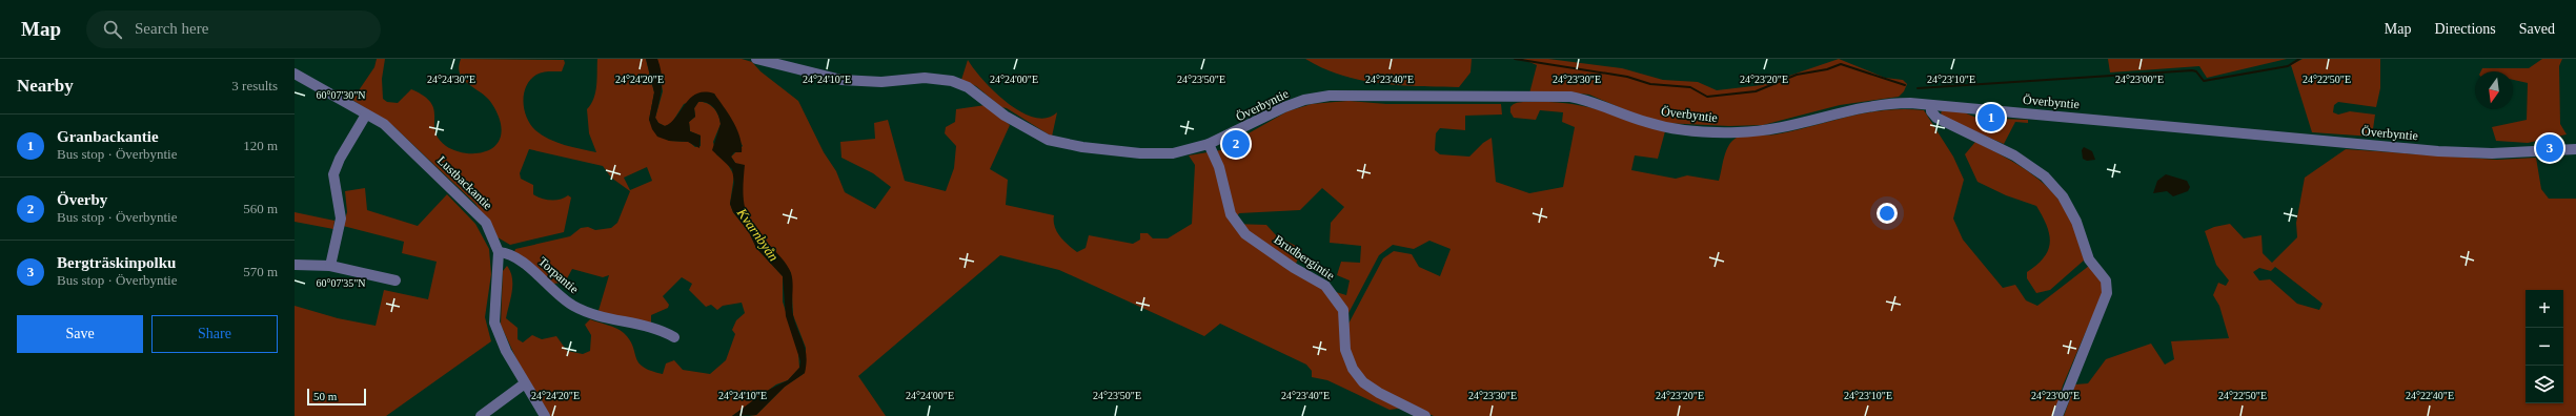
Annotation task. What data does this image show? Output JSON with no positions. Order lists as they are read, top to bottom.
{
  "streets": {
    "street": [
      "Överbyntie",
      "Lustbackantie",
      "Brudbergintie",
      "Torpantie"
    ]
  },
  "crossings": [
    ["Överbyntie", "Brudbergintie"],
    ["Lustbackantie", "Torpantie"]
  ],
  "water": ["Kvarnbyån"],
  "scale_bar": "50 m",
  "north": "bottom",
  "page": {
    "header": "Map",
    "search": "Search here",
    "nav": ["Map", "Directions", "Saved"],
    "heading": ["Nearby", "3 results"],
    "pins": ["1", "2", "3"],
    "list": [
      {
        "mark": "1",
        "name": "Granbackantie",
        "note": "Bus stop · Överbyntie",
        "value": "120 m"
      },
      {
        "mark": "2",
        "name": "Överby",
        "note": "Bus stop · Överbyntie",
        "value": "560 m"
      },
      {
        "mark": "3",
        "name": "Bergträskinpolku",
        "note": "Bus stop · Överbyntie",
        "value": "570 m"
      }
    ],
    "map_buttons": ["+", "−"],
    "buttons": ["Save", "Share"],
    "scale": "50 m"
  },
  "coordinates": [
    "24°23'30\"E",
    "24°23'00\"E",
    "24°24'30\"E",
    "24°24'20\"E",
    "24°24'10\"E",
    "24°24'00\"E",
    "24°23'50\"E",
    "24°23'40\"E",
    "24°23'20\"E",
    "24°23'10\"E",
    "24°22'50\"E",
    "60°07'30\"N",
    "60°07'35\"N",
    "24°22'40\"E"
  ]
}
